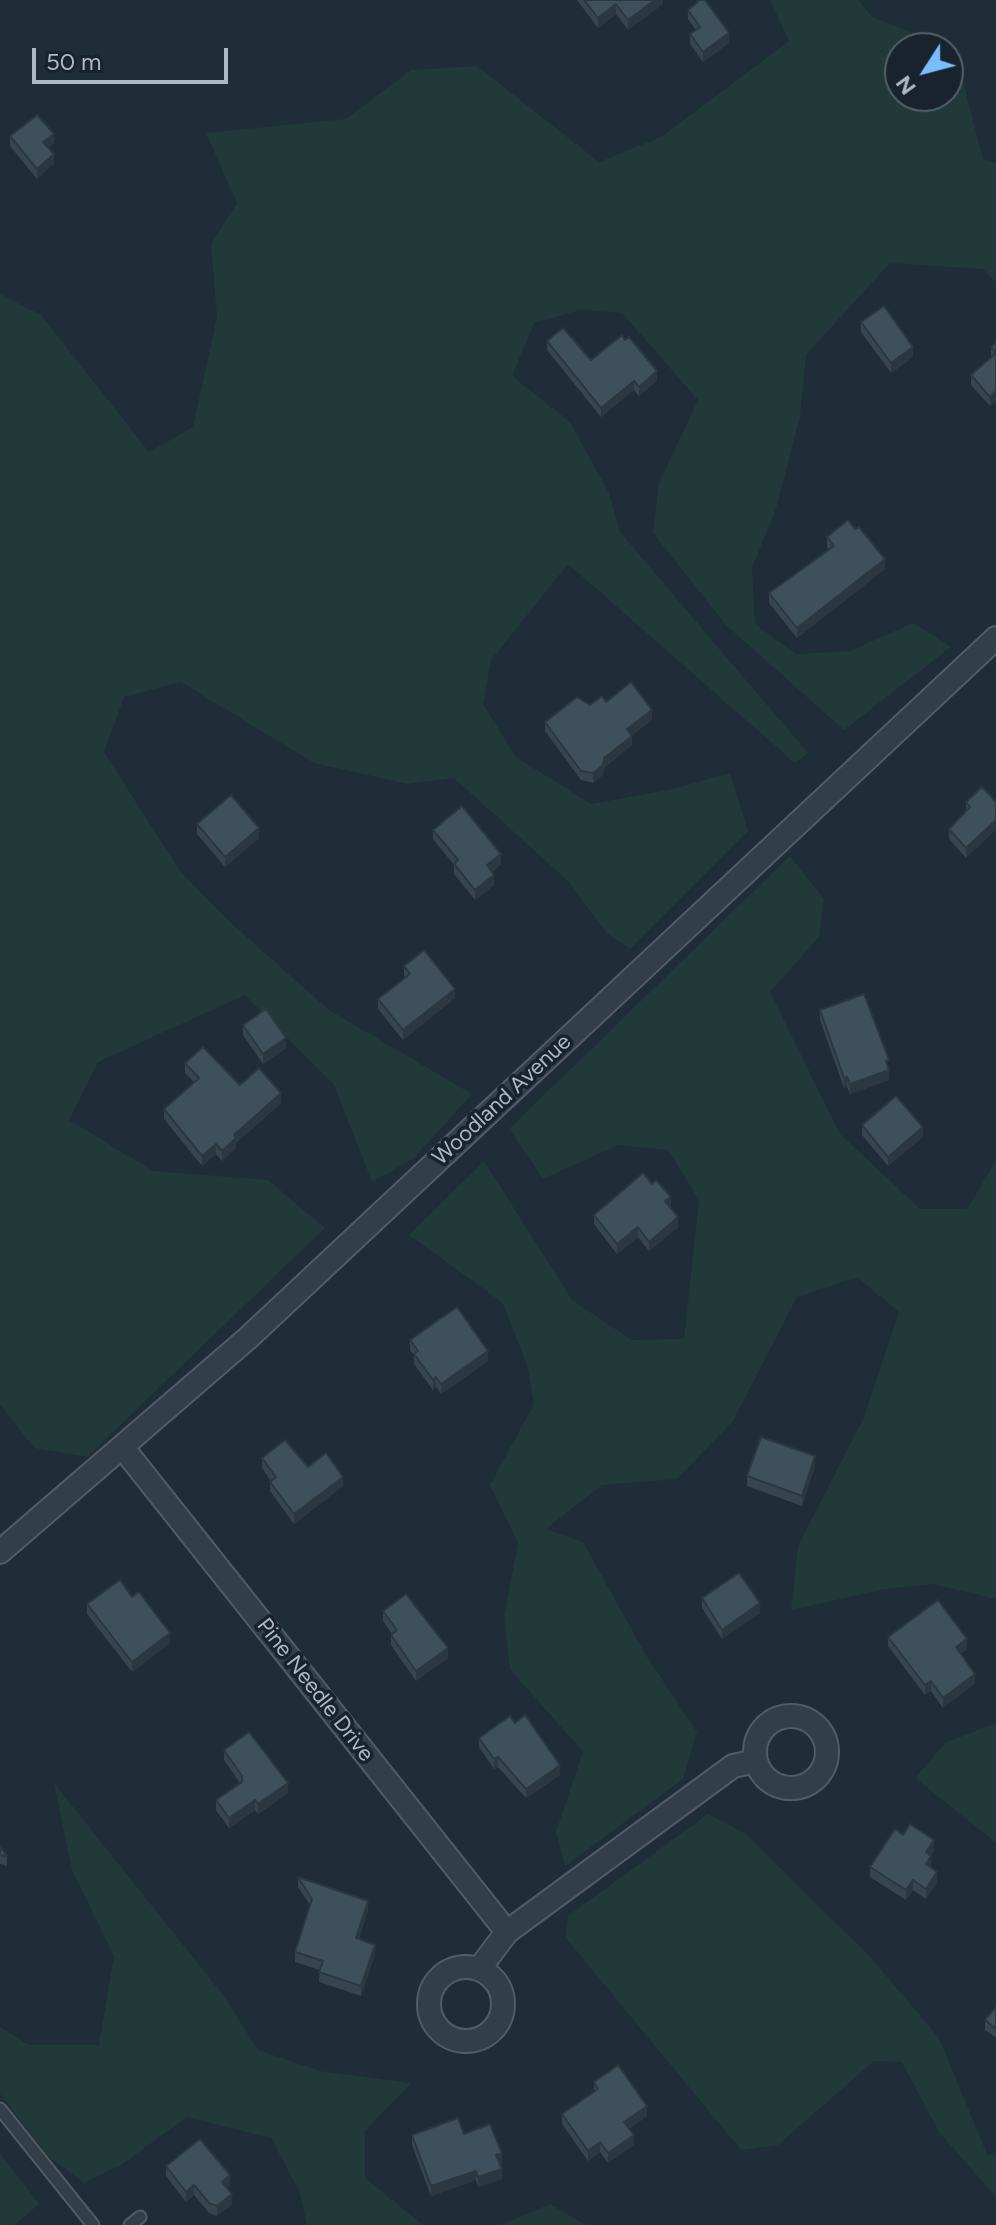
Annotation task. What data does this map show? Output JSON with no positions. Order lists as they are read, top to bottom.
{
  "streets": {
    "street": ["Woodland Avenue", "Pine Needle Drive"]
  },
  "crossings": [
    ["Woodland Avenue", "Pine Needle Drive"]
  ],
  "scale_bar": "50 m",
  "north": "bottom left"
}
